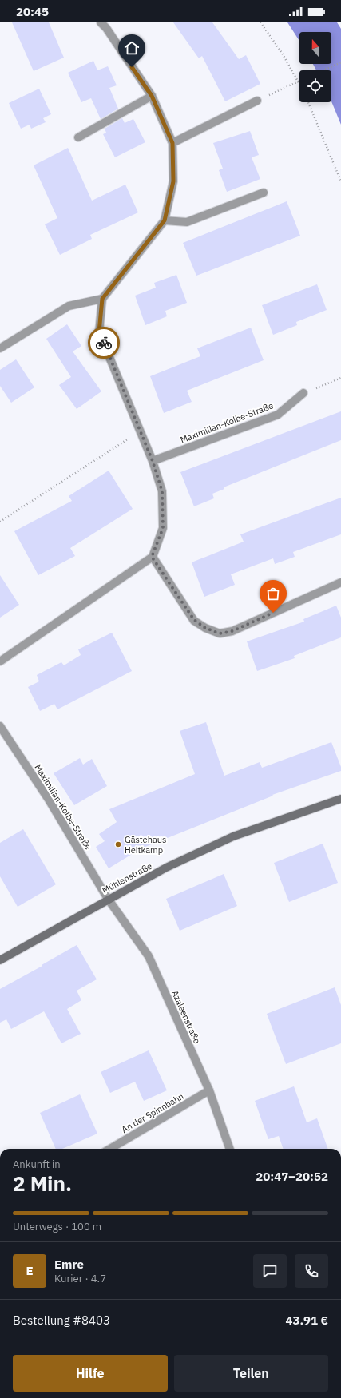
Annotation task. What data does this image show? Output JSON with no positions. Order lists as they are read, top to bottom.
{
  "streets": {
    "street": [
      "Maximilian-Kolbe-Straße",
      "Mühlenstraße",
      "Azaleenstraße",
      "An der Spinnbahn"
    ]
  },
  "crossings": [
    ["Maximilian-Kolbe-Straße", "Mühlenstraße"],
    ["Maximilian-Kolbe-Straße", "Azaleenstraße"],
    ["Mühlenstraße", "Azaleenstraße"],
    ["Azaleenstraße", "An der Spinnbahn"]
  ],
  "places": ["Gästehaus Heitkamp"],
  "north": "top",
  "page": {
    "status": "20:45",
    "heading": ["2 Min.", "Ankunft in", "20:47–20:52"],
    "panel": [
      "Emre",
      "Kurier · 4.7",
      "Bestellung #8403",
      "43.91 €"
    ],
    "bar": "Unterwegs · 100 m",
    "round": "E",
    "buttons": ["Hilfe", "Teilen"]
  }
}
